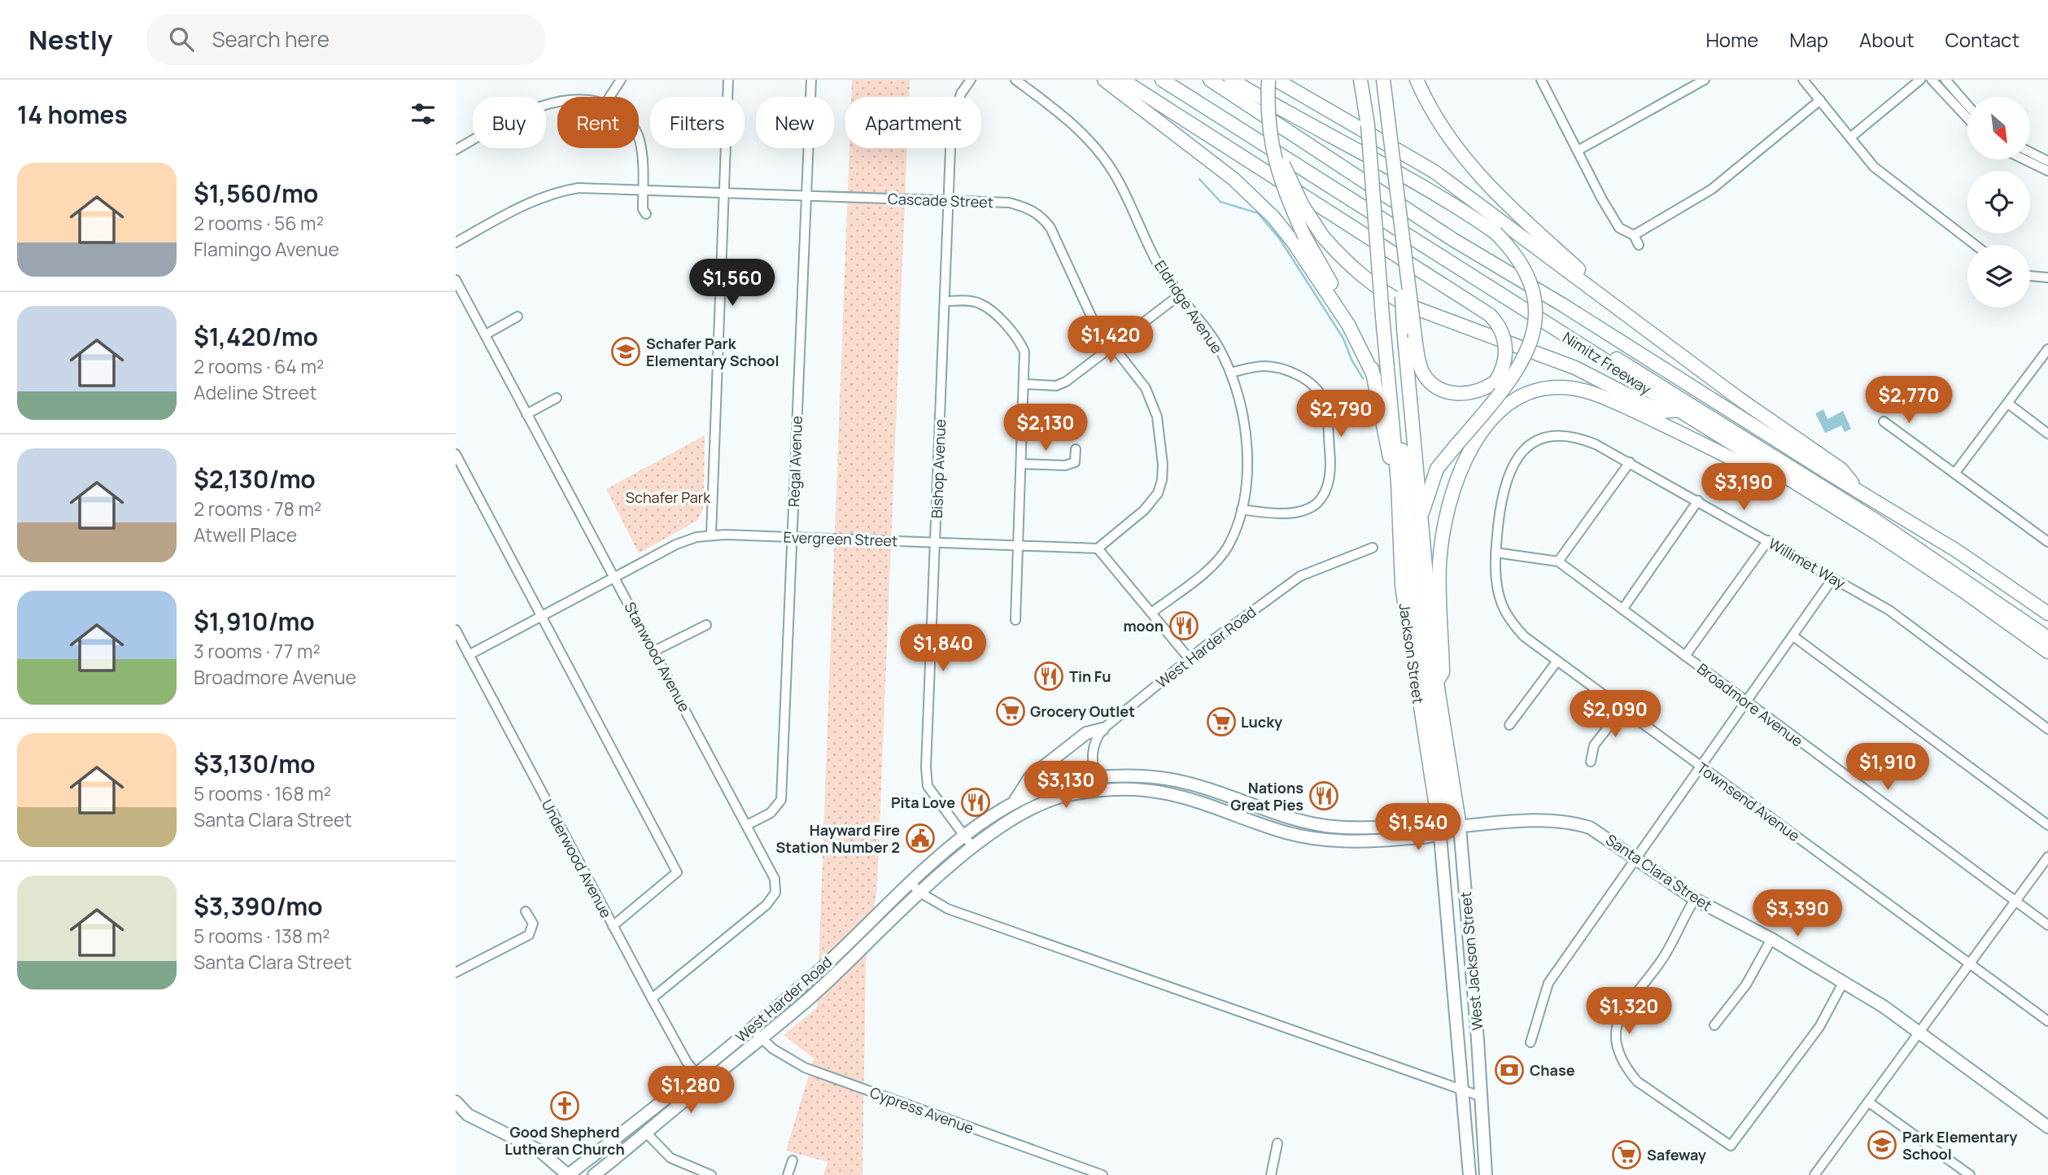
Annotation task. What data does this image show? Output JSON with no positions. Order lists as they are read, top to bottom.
{
  "streets": {
    "highway": ["Nimitz Freeway", "Jackson Street"],
    "main road": ["West Harder Road", "Santa Clara Street", "West Jackson Street"],
    "street": [
      "Cascade Street",
      "Eldridge Avenue",
      "Regal Avenue",
      "Bishop Avenue",
      "Evergreen Street",
      "Willimet Way",
      "Stanwood Avenue",
      "Broadmore Avenue",
      "Townsend Avenue",
      "Underwood Avenue",
      "Cypress Avenue"
    ]
  },
  "crossings": [
    ["Cascade Street", "Regal Avenue"],
    ["Cascade Street", "Bishop Avenue"],
    ["Cascade Street", "Evergreen Street"],
    ["Regal Avenue", "Evergreen Street"],
    ["Regal Avenue", "Stanwood Avenue"],
    ["Bishop Avenue", "Evergreen Street"],
    ["Bishop Avenue", "West Harder Road"],
    ["Bishop Avenue", "Santa Clara Street"],
    ["Evergreen Street", "Stanwood Avenue"],
    ["Evergreen Street", "Underwood Avenue"],
    ["Willimet Way", "Broadmore Avenue"],
    ["Willimet Way", "Townsend Avenue"],
    ["West Harder Road", "Underwood Avenue"],
    ["West Harder Road", "Santa Clara Street"],
    ["West Harder Road", "Cypress Avenue"],
    ["Jackson Street", "Santa Clara Street"],
    ["Jackson Street", "West Jackson Street"],
    ["Stanwood Avenue", "Underwood Avenue"],
    ["Broadmore Avenue", "Townsend Avenue"],
    ["Santa Clara Street", "West Jackson Street"]
  ],
  "parks": ["Schafer Park"],
  "places": {
    "school or university": ["Schafer Park Elementary School", "Park Elementary School"],
    "restaurant": [
      "moon",
      "Tin Fu",
      "Nations Great Pies",
      "Pita Love"
    ],
    "supermarket": ["Grocery Outlet", "Lucky", "Safeway"],
    "public building": ["Hayward Fire Station Number 2"],
    "bank": ["Chase"],
    "church": ["Good Shepherd Lutheran Church"]
  },
  "north": "bottom right",
  "page": {
    "header": "Nestly",
    "search": "Search here",
    "nav": [
      "Home",
      "Map",
      "About",
      "Contact"
    ],
    "heading": "14 homes",
    "chip": [
      "Buy",
      "Rent",
      "Filters",
      "New",
      "Apartment"
    ],
    "list": [
      {
        "name": "$1,560/mo",
        "note": "2 rooms · 56 m² · Flamingo Avenue"
      },
      {
        "name": "$1,420/mo",
        "note": "2 rooms · 64 m² · Adeline Street"
      },
      {
        "name": "$2,130/mo",
        "note": "2 rooms · 78 m² · Atwell Place"
      },
      {
        "name": "$1,910/mo",
        "note": "3 rooms · 77 m² · Broadmore Avenue"
      },
      {
        "name": "$3,130/mo",
        "note": "5 rooms · 168 m² · Santa Clara Street"
      },
      {
        "name": "$3,390/mo",
        "note": "5 rooms · 138 m² · Santa Clara Street"
      }
    ],
    "price": [
      "$1,560",
      "$1,420",
      "$2,770",
      "$2,790",
      "$2,130",
      "$3,190",
      "$1,840",
      "$2,090",
      "$1,910",
      "$3,130",
      "$1,540",
      "$3,390",
      "$1,320",
      "$1,280"
    ]
  }
}
